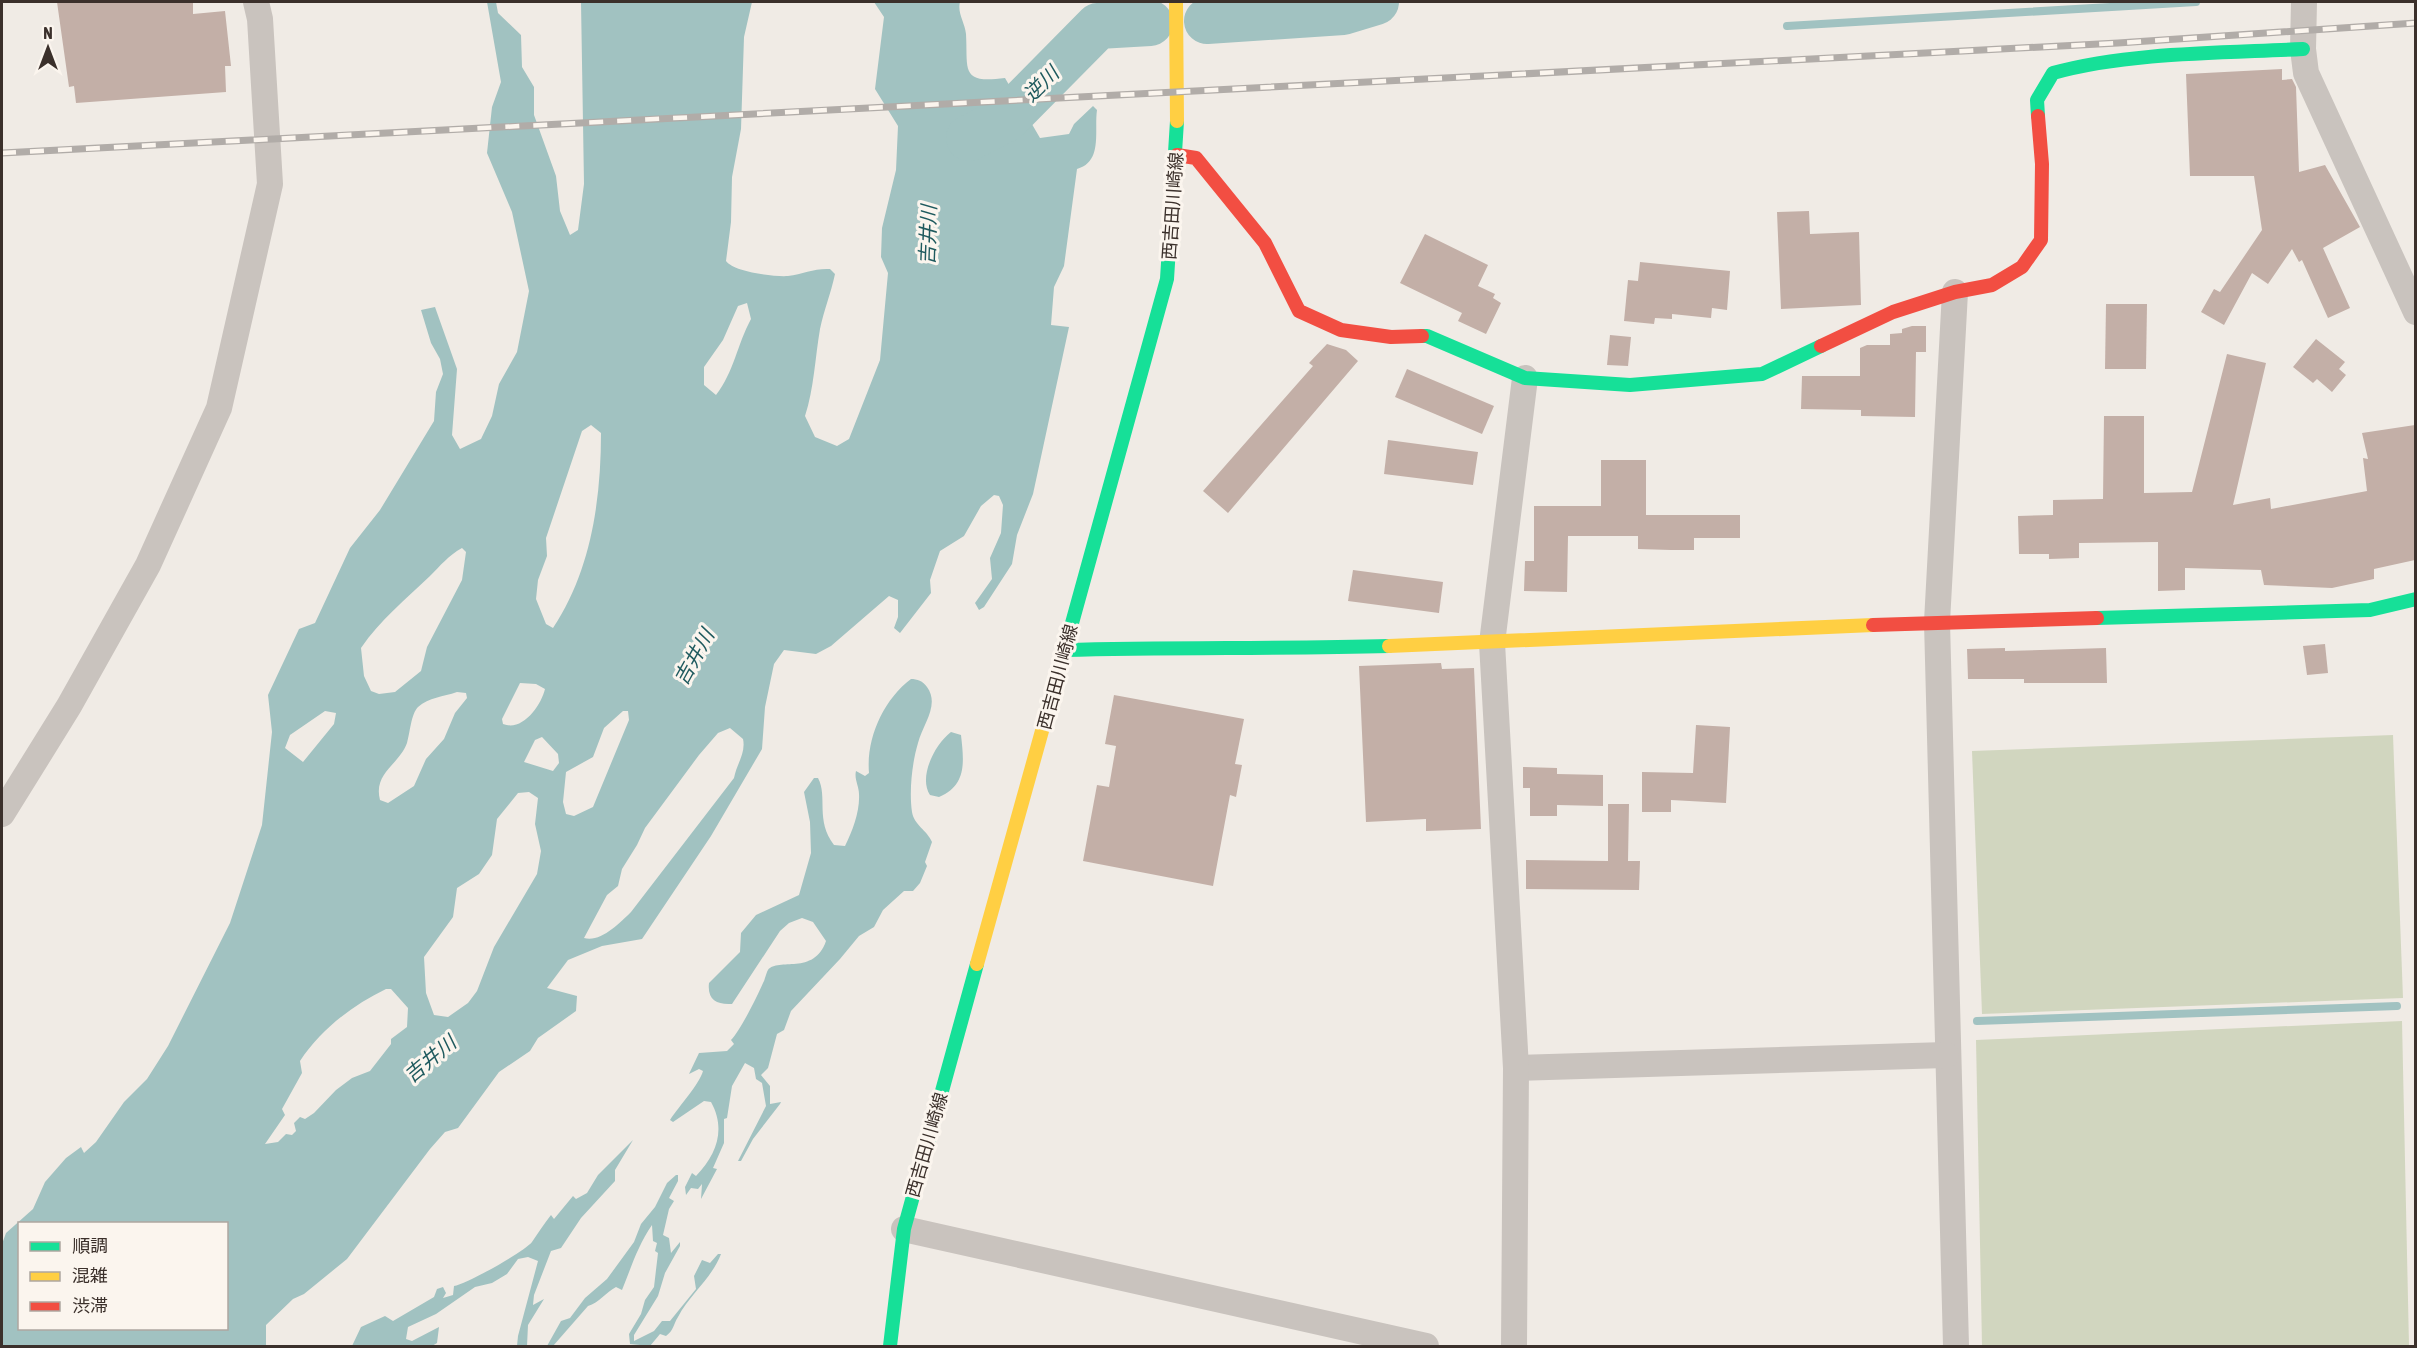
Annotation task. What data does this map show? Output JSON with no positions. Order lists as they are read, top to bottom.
{
  "streets": {
    "street": ["西吉田川崎線"]
  },
  "water": ["逆川", "吉井川"],
  "legend": ["順調", "混雑", "渋滞"],
  "north": "top"
}
